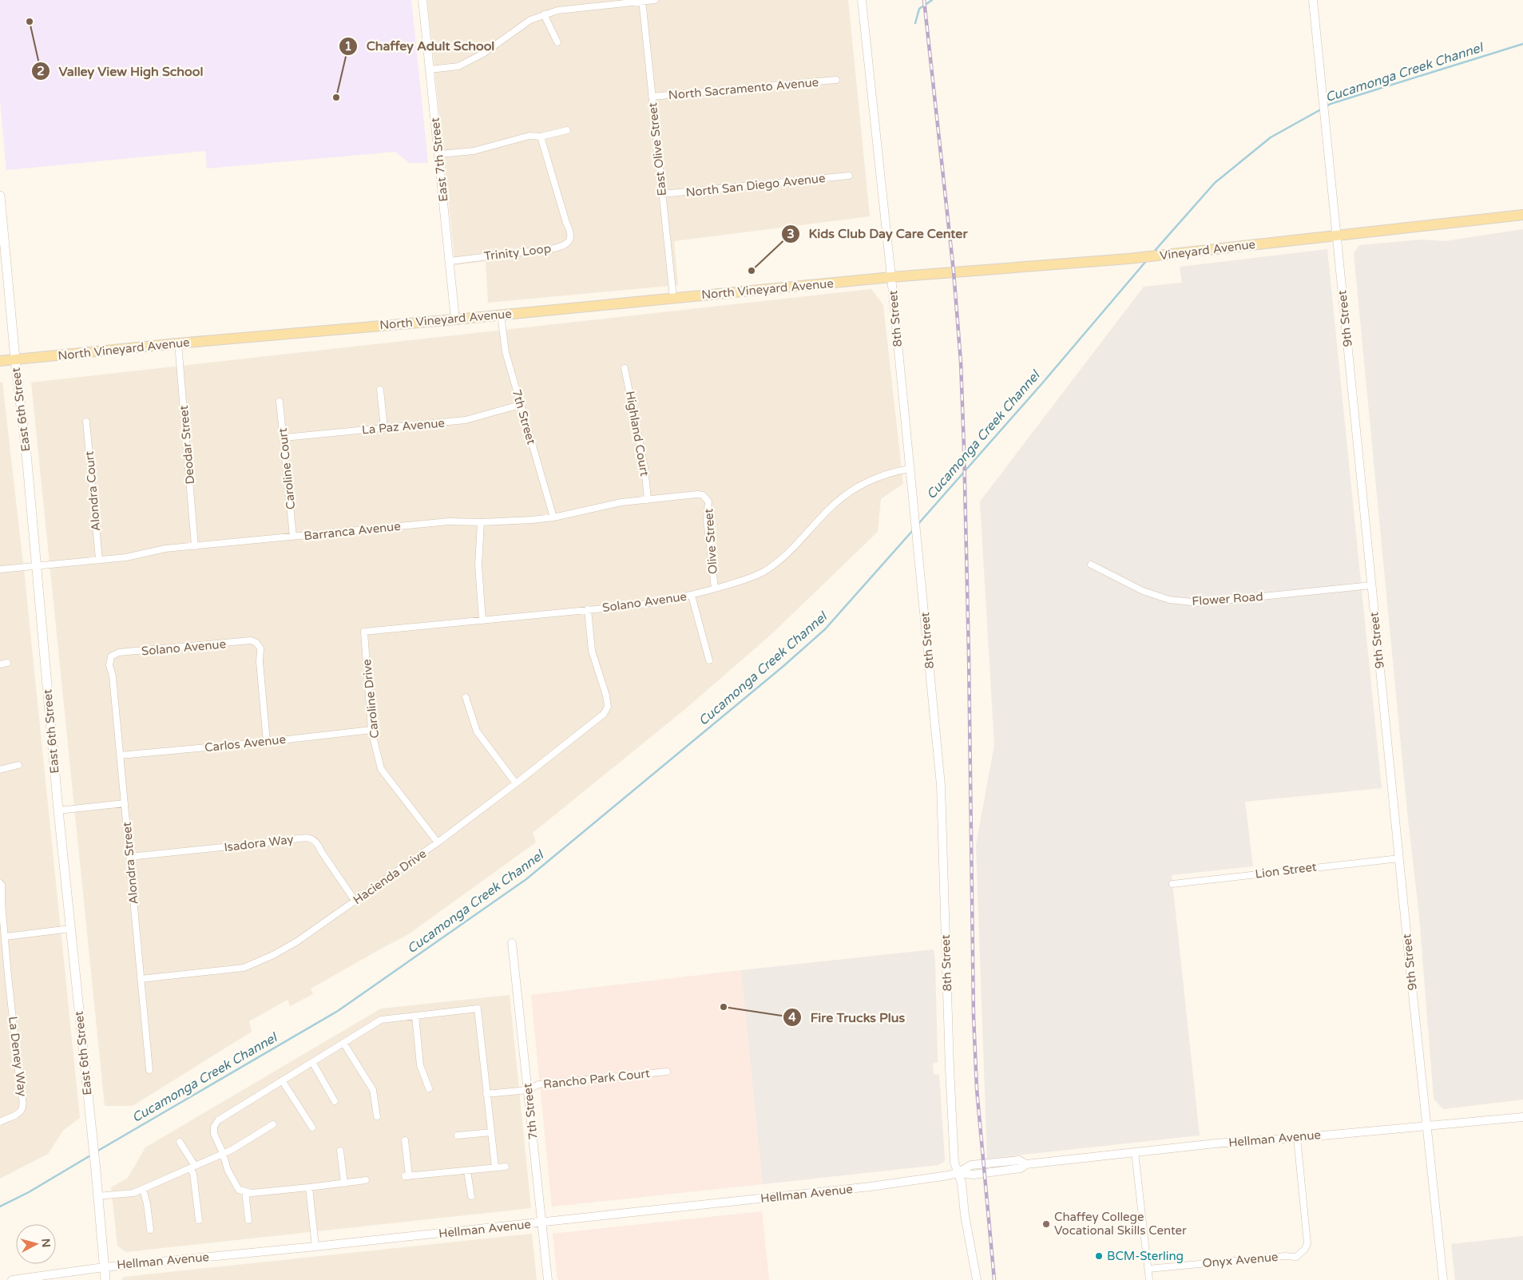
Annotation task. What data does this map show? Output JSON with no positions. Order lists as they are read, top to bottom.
{
  "streets": {
    "main road": ["Vineyard Avenue", "North Vineyard Avenue", "East 6th Street"],
    "street": [
      "North Sacramento Avenue",
      "East Olive Street",
      "East 7th Street",
      "North San Diego Avenue",
      "Trinity Loop",
      "8th Street",
      "9th Street",
      "7th Street",
      "La Paz Avenue",
      "Highland Court",
      "Deodar Street",
      "Caroline Court",
      "Alondra Court",
      "Barranca Avenue",
      "Olive Street",
      "Flower Road",
      "Solano Avenue",
      "Caroline Drive",
      "Carlos Avenue",
      "Isadora Way",
      "Alondra Street",
      "Lion Street",
      "Hacienda Drive",
      "La Deney Way",
      "Rancho Park Court",
      "Hellman Avenue",
      "Onyx Avenue"
    ]
  },
  "crossings": [
    ["North Sacramento Avenue", "East Olive Street"],
    ["East Olive Street", "North San Diego Avenue"],
    ["East Olive Street", "North Vineyard Avenue"],
    ["East 7th Street", "Trinity Loop"],
    ["East 7th Street", "North Vineyard Avenue"],
    ["Vineyard Avenue", "North Vineyard Avenue"],
    ["Vineyard Avenue", "8th Street"],
    ["Vineyard Avenue", "9th Street"],
    ["North Vineyard Avenue", "8th Street"],
    ["North Vineyard Avenue", "East 6th Street"],
    ["North Vineyard Avenue", "7th Street"],
    ["North Vineyard Avenue", "Deodar Street"],
    ["8th Street", "Solano Avenue"],
    ["8th Street", "Hellman Avenue"],
    ["9th Street", "Flower Road"],
    ["9th Street", "Lion Street"],
    ["9th Street", "Hellman Avenue"],
    ["East 6th Street", "Barranca Avenue"],
    ["East 6th Street", "Hellman Avenue"],
    ["7th Street", "La Paz Avenue"],
    ["7th Street", "Barranca Avenue"],
    ["7th Street", "Rancho Park Court"],
    ["7th Street", "Hellman Avenue"],
    ["La Paz Avenue", "Caroline Court"],
    ["Highland Court", "Barranca Avenue"],
    ["Deodar Street", "Barranca Avenue"],
    ["Caroline Court", "Barranca Avenue"],
    ["Alondra Court", "Barranca Avenue"],
    ["Barranca Avenue", "Olive Street"],
    ["Olive Street", "Solano Avenue"],
    ["Solano Avenue", "Caroline Drive"],
    ["Solano Avenue", "Carlos Avenue"],
    ["Solano Avenue", "Alondra Street"],
    ["Solano Avenue", "Hacienda Drive"],
    ["Caroline Drive", "Carlos Avenue"],
    ["Caroline Drive", "Hacienda Drive"],
    ["Carlos Avenue", "Alondra Street"],
    ["Isadora Way", "Alondra Street"],
    ["Isadora Way", "Hacienda Drive"],
    ["Alondra Street", "Hacienda Drive"],
    ["Hellman Avenue", "Onyx Avenue"]
  ],
  "water": ["Cucamonga Creek Channel"],
  "places": [
    "Valley View High School",
    "Chaffey Adult School",
    "Kids Club Day Care Center",
    "Fire Trucks Plus",
    "Chaffey College Vocational Skills Center",
    "BCM-Sterling"
  ],
  "north": "right"
}
